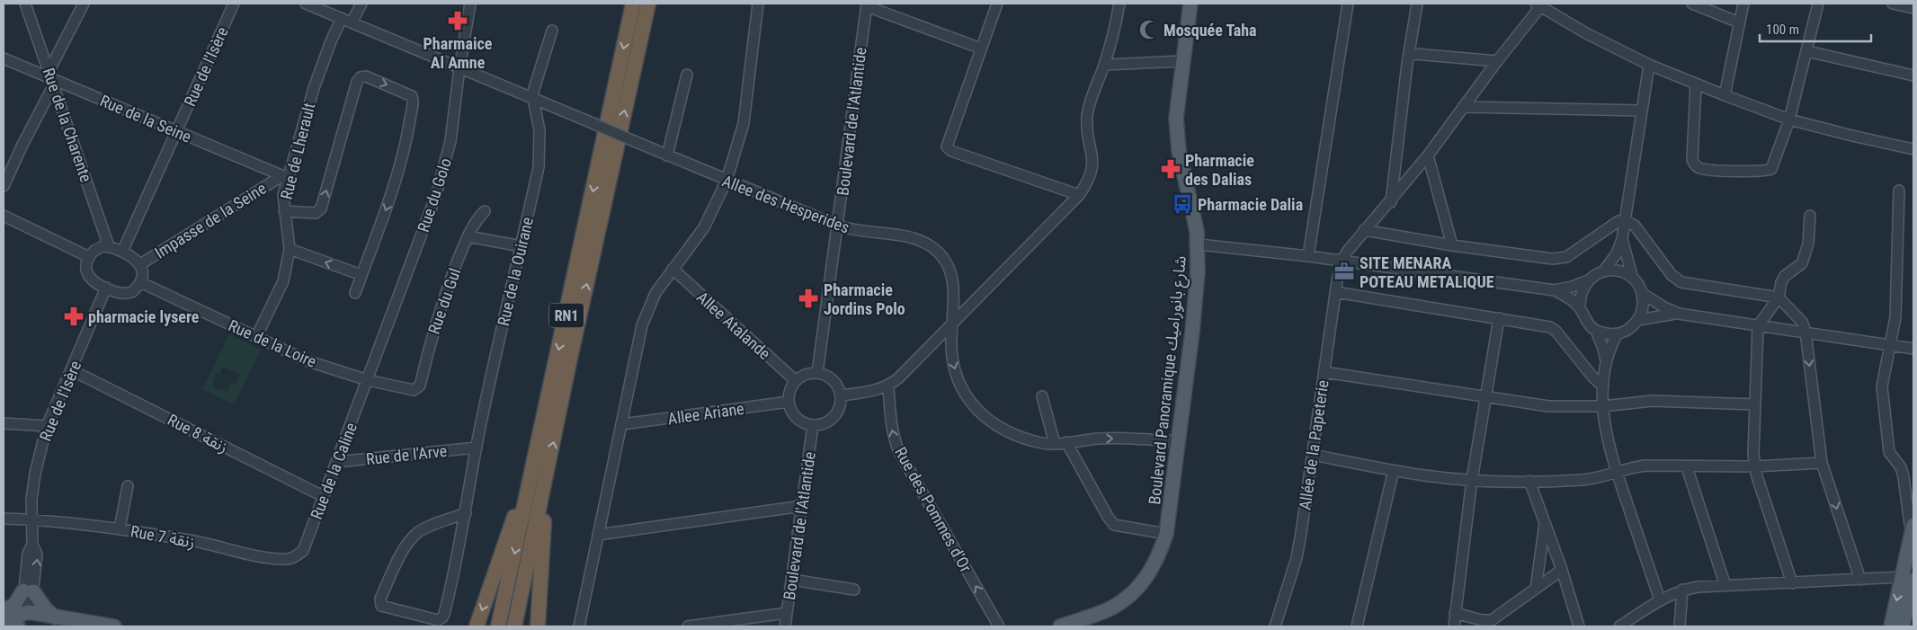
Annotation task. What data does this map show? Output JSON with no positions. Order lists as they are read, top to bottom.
{
  "streets": {
    "highway": ["RN1"],
    "main road": ["Boulevard Panoramique شارع بانوراميك"],
    "street": [
      "Rue de l'Isère",
      "Rue de la Seine",
      "Boulevard de l'Atlantide",
      "Rue de la Charente",
      "Rue de Lherault",
      "Rue du Golo",
      "Allee des Hesperides",
      "Impasse de la Seine",
      "Rue de la Ouirane",
      "Rue du Gul",
      "Allee Atalande",
      "Rue de la Loire",
      "Allee Ariane",
      "Rue 8 زنقة",
      "Allée de la Papeterie",
      "Rue de l'Arve",
      "Rue de la Caline",
      "Rue des Pommes d'Or",
      "Rue 7 زنقة"
    ]
  },
  "crossings": [
    ["Rue de l'Isère", "Rue de la Seine"],
    ["Rue de l'Isère", "Rue de la Charente"],
    ["Rue de l'Isère", "Impasse de la Seine"],
    ["Rue de l'Isère", "Rue de la Loire"],
    ["Rue de l'Isère", "Rue 8 زنقة"],
    ["Rue de l'Isère", "Rue 7 زنقة"],
    ["Rue de la Seine", "Rue de la Charente"],
    ["Rue de la Seine", "Rue de Lherault"],
    ["Rue de la Seine", "Impasse de la Seine"],
    ["Boulevard de l'Atlantide", "Allee des Hesperides"],
    ["Boulevard de l'Atlantide", "Allee Atalande"],
    ["Boulevard de l'Atlantide", "Allee Ariane"],
    ["Rue de la Charente", "Impasse de la Seine"],
    ["Rue de la Charente", "Rue de la Loire"],
    ["Rue de Lherault", "Allee des Hesperides"],
    ["Rue de Lherault", "Impasse de la Seine"],
    ["Rue de Lherault", "Rue de la Loire"],
    ["Rue du Golo", "Allee des Hesperides"],
    ["Rue du Golo", "Rue de la Loire"],
    ["Rue du Golo", "Rue de la Caline"],
    ["Allee des Hesperides", "Rue de la Ouirane"],
    ["Allee des Hesperides", "Boulevard Panoramique شارع بانوراميك"],
    ["Impasse de la Seine", "Rue de la Loire"],
    ["Rue de la Ouirane", "Rue de l'Arve"],
    ["Rue du Gul", "Rue de la Loire"],
    ["Allee Atalande", "Allee Ariane"],
    ["Rue de la Loire", "Rue de la Caline"],
    ["Rue 8 زنقة", "Rue de la Caline"],
    ["Rue de l'Arve", "Rue de la Caline"],
    ["Rue de la Caline", "Rue 7 زنقة"]
  ],
  "one_way": ["Rue des Pommes d'Or"],
  "places": {
    "pharmacy": [
      "Pharmaice Al Amne",
      "Pharmacie des Dalias",
      "Pharmacie Jordins Polo",
      "pharmacie lysere"
    ],
    "mosque": ["Mosquée Taha"],
    "bus stop": ["Pharmacie Dalia"],
    "office": ["SITE MENARA POTEAU METALIQUE"]
  },
  "scale_bar": "100 m"
}
